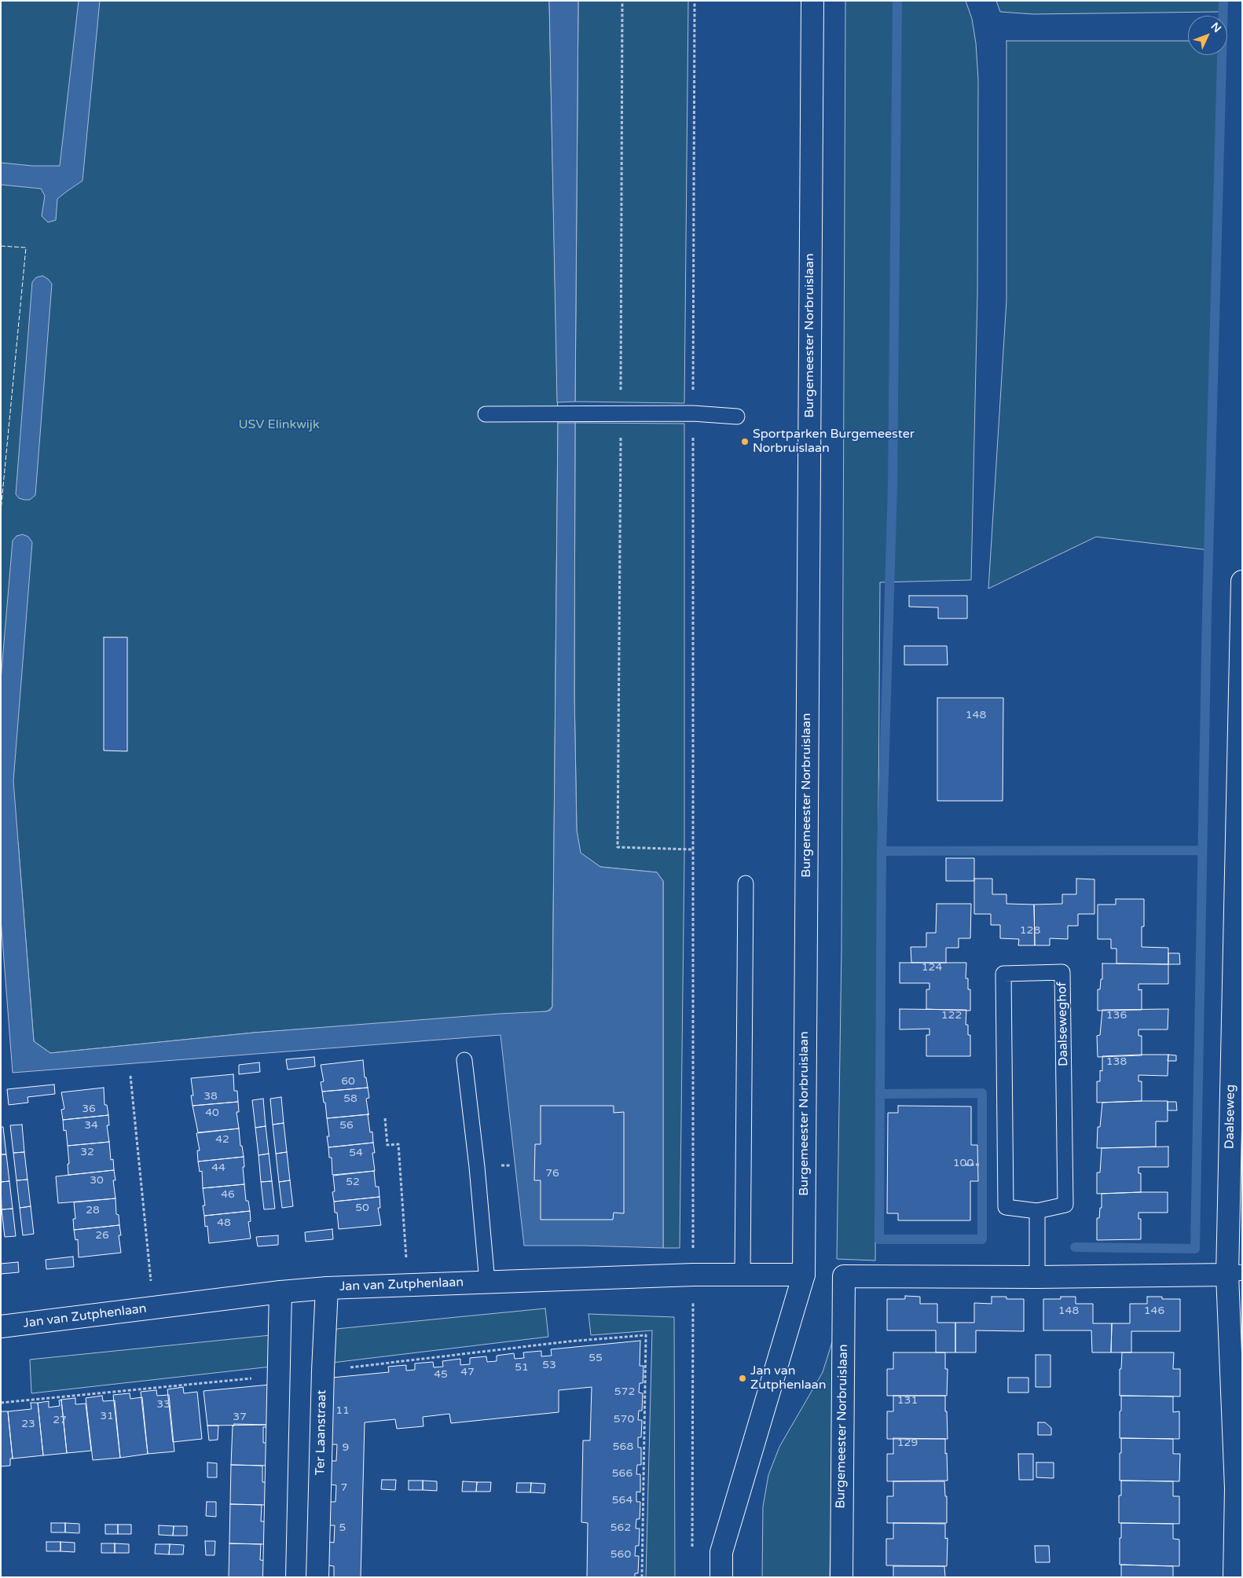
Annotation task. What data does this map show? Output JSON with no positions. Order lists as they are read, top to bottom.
{
  "streets": {
    "street": [
      "Burgemeester Norbruislaan",
      "Daalseweg",
      "Jan van Zutphenlaan",
      "Ter Laanstraat"
    ],
    "lane": ["Daalseweghof"]
  },
  "crossings": [
    ["Burgemeester Norbruislaan", "Jan van Zutphenlaan"],
    ["Jan van Zutphenlaan", "Ter Laanstraat"]
  ],
  "parks": ["USV Elinkwijk"],
  "places": ["Sportparken Burgemeester Norbruislaan", "Jan van Zutphenlaan"],
  "house_numbers": [
    "148",
    "128",
    "124",
    "122",
    "136",
    "138",
    "60",
    "38",
    "58",
    "36",
    "40",
    "34",
    "56",
    "42",
    "32",
    "54",
    "100",
    "44",
    "76",
    "30",
    "52",
    "46",
    "50",
    "28",
    "48",
    "26",
    "148",
    "146",
    "55",
    "53",
    "51",
    "47",
    "45",
    "572",
    "131",
    "33",
    "11",
    "31",
    "37",
    "570",
    "27",
    "23",
    "129",
    "568",
    "9",
    "566",
    "7",
    "564",
    "5",
    "562",
    "560"
  ],
  "north": "top right"
}
